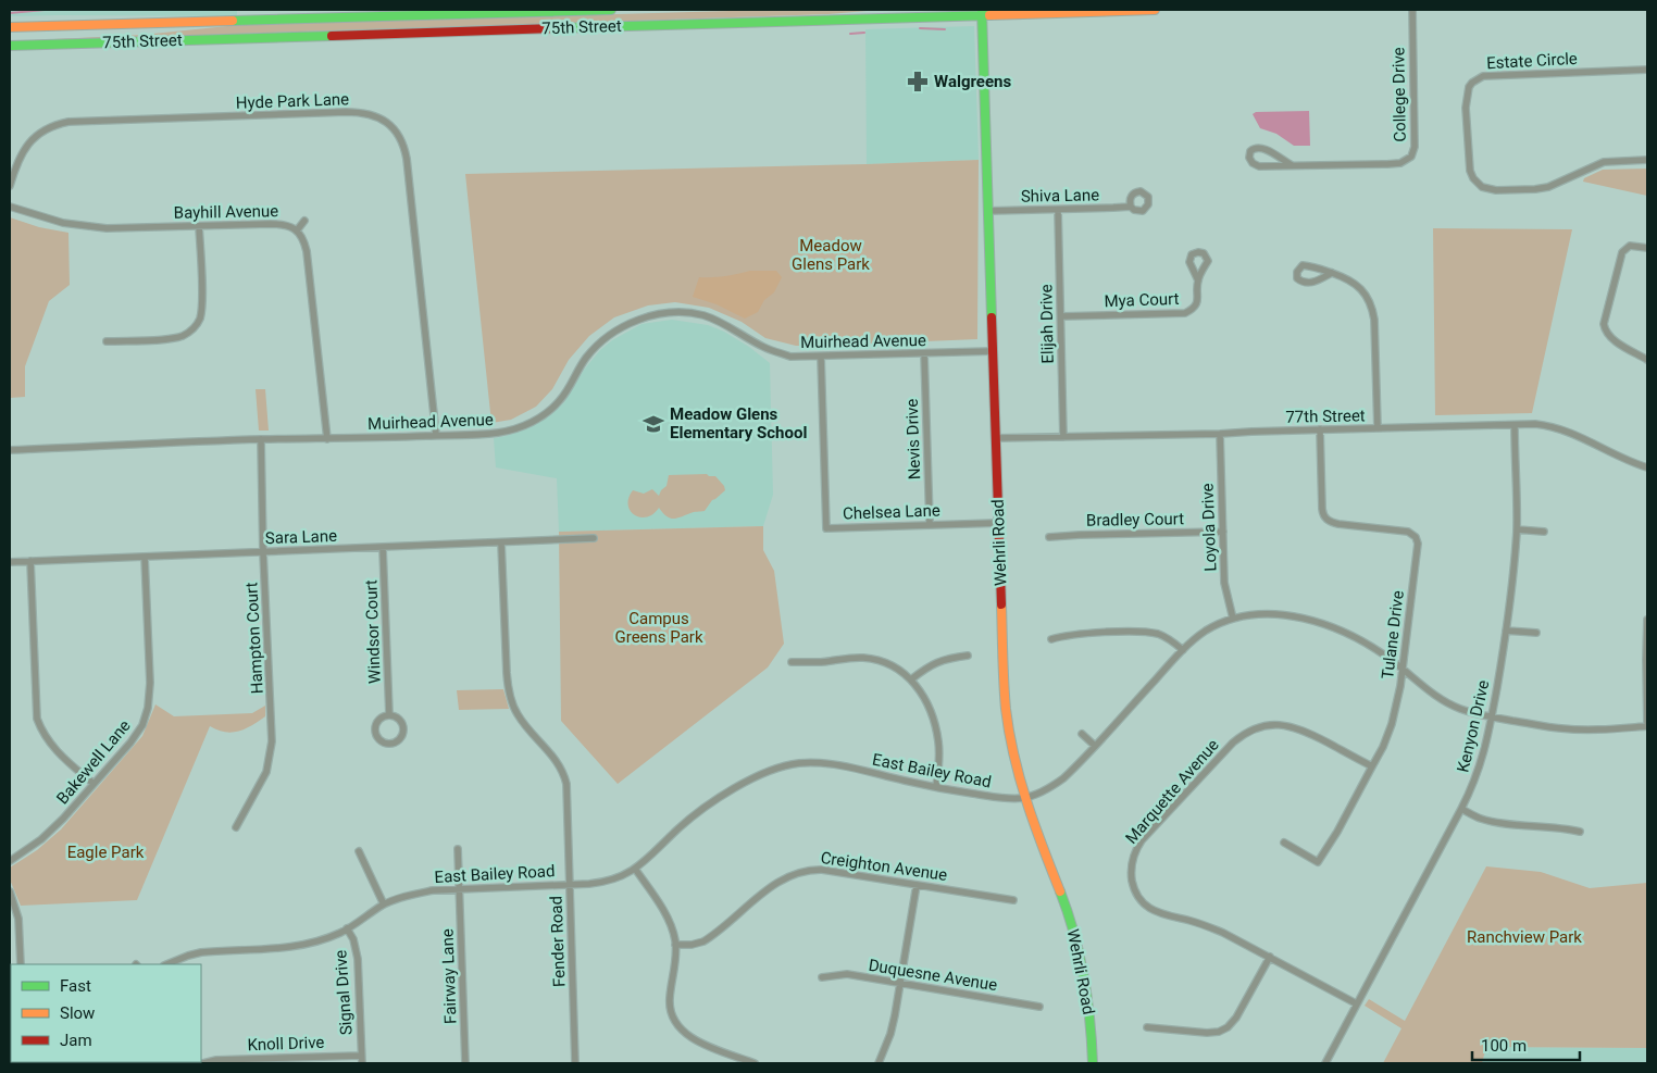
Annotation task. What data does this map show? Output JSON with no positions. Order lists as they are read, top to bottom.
{
  "streets": {
    "main road": ["75th Street", "Wehrli Road"],
    "street": [
      "Estate Circle",
      "College Drive",
      "Hyde Park Lane",
      "Shiva Lane",
      "Bayhill Avenue",
      "Mya Court",
      "Elijah Drive",
      "Muirhead Avenue",
      "77th Street",
      "Nevis Drive",
      "Chelsea Lane",
      "Bradley Court",
      "Loyola Drive",
      "Sara Lane",
      "Windsor Court",
      "Tulane Drive",
      "Hampton Court",
      "Kenyon Drive",
      "Bakewell Lane",
      "East Bailey Road",
      "Marquette Avenue",
      "Creighton Avenue",
      "Fender Road",
      "Duquesne Avenue",
      "Fairway Lane",
      "Signal Drive",
      "Knoll Drive"
    ]
  },
  "crossings": [
    ["75th Street", "Wehrli Road"],
    ["Hyde Park Lane", "Muirhead Avenue"],
    ["Shiva Lane", "Elijah Drive"],
    ["Shiva Lane", "Wehrli Road"],
    ["Bayhill Avenue", "Muirhead Avenue"],
    ["Mya Court", "Elijah Drive"],
    ["Elijah Drive", "77th Street"],
    ["Muirhead Avenue", "Nevis Drive"],
    ["Muirhead Avenue", "Chelsea Lane"],
    ["Muirhead Avenue", "Wehrli Road"],
    ["Muirhead Avenue", "Hampton Court"],
    ["77th Street", "Loyola Drive"],
    ["77th Street", "Wehrli Road"],
    ["77th Street", "Tulane Drive"],
    ["77th Street", "Kenyon Drive"],
    ["Nevis Drive", "Chelsea Lane"],
    ["Chelsea Lane", "Wehrli Road"],
    ["Bradley Court", "Loyola Drive"],
    ["Loyola Drive", "East Bailey Road"],
    ["Sara Lane", "Windsor Court"],
    ["Sara Lane", "Hampton Court"],
    ["Sara Lane", "Bakewell Lane"],
    ["Sara Lane", "Fender Road"],
    ["Wehrli Road", "East Bailey Road"],
    ["Tulane Drive", "East Bailey Road"],
    ["Tulane Drive", "Marquette Avenue"],
    ["Kenyon Drive", "East Bailey Road"],
    ["Kenyon Drive", "Marquette Avenue"],
    ["East Bailey Road", "Fender Road"],
    ["East Bailey Road", "Fairway Lane"],
    ["East Bailey Road", "Signal Drive"],
    ["Signal Drive", "Knoll Drive"]
  ],
  "parks": [
    "Meadow Glens Park",
    "Campus Greens Park",
    "Eagle Park",
    "Ranchview Park"
  ],
  "places": {
    "pharmacy": ["Walgreens"],
    "school or university": ["Meadow Glens Elementary School"]
  },
  "legend": ["Fast", "Slow", "Jam"],
  "scale_bar": "100 m"
}
